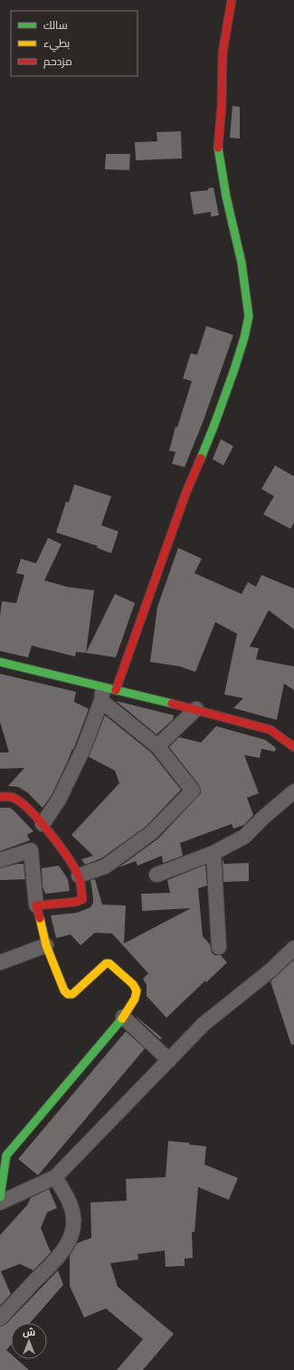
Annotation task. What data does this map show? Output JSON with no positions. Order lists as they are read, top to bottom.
{
  "legend": ["سالك", "بطيء", "مزدحم"],
  "north": "top"
}
